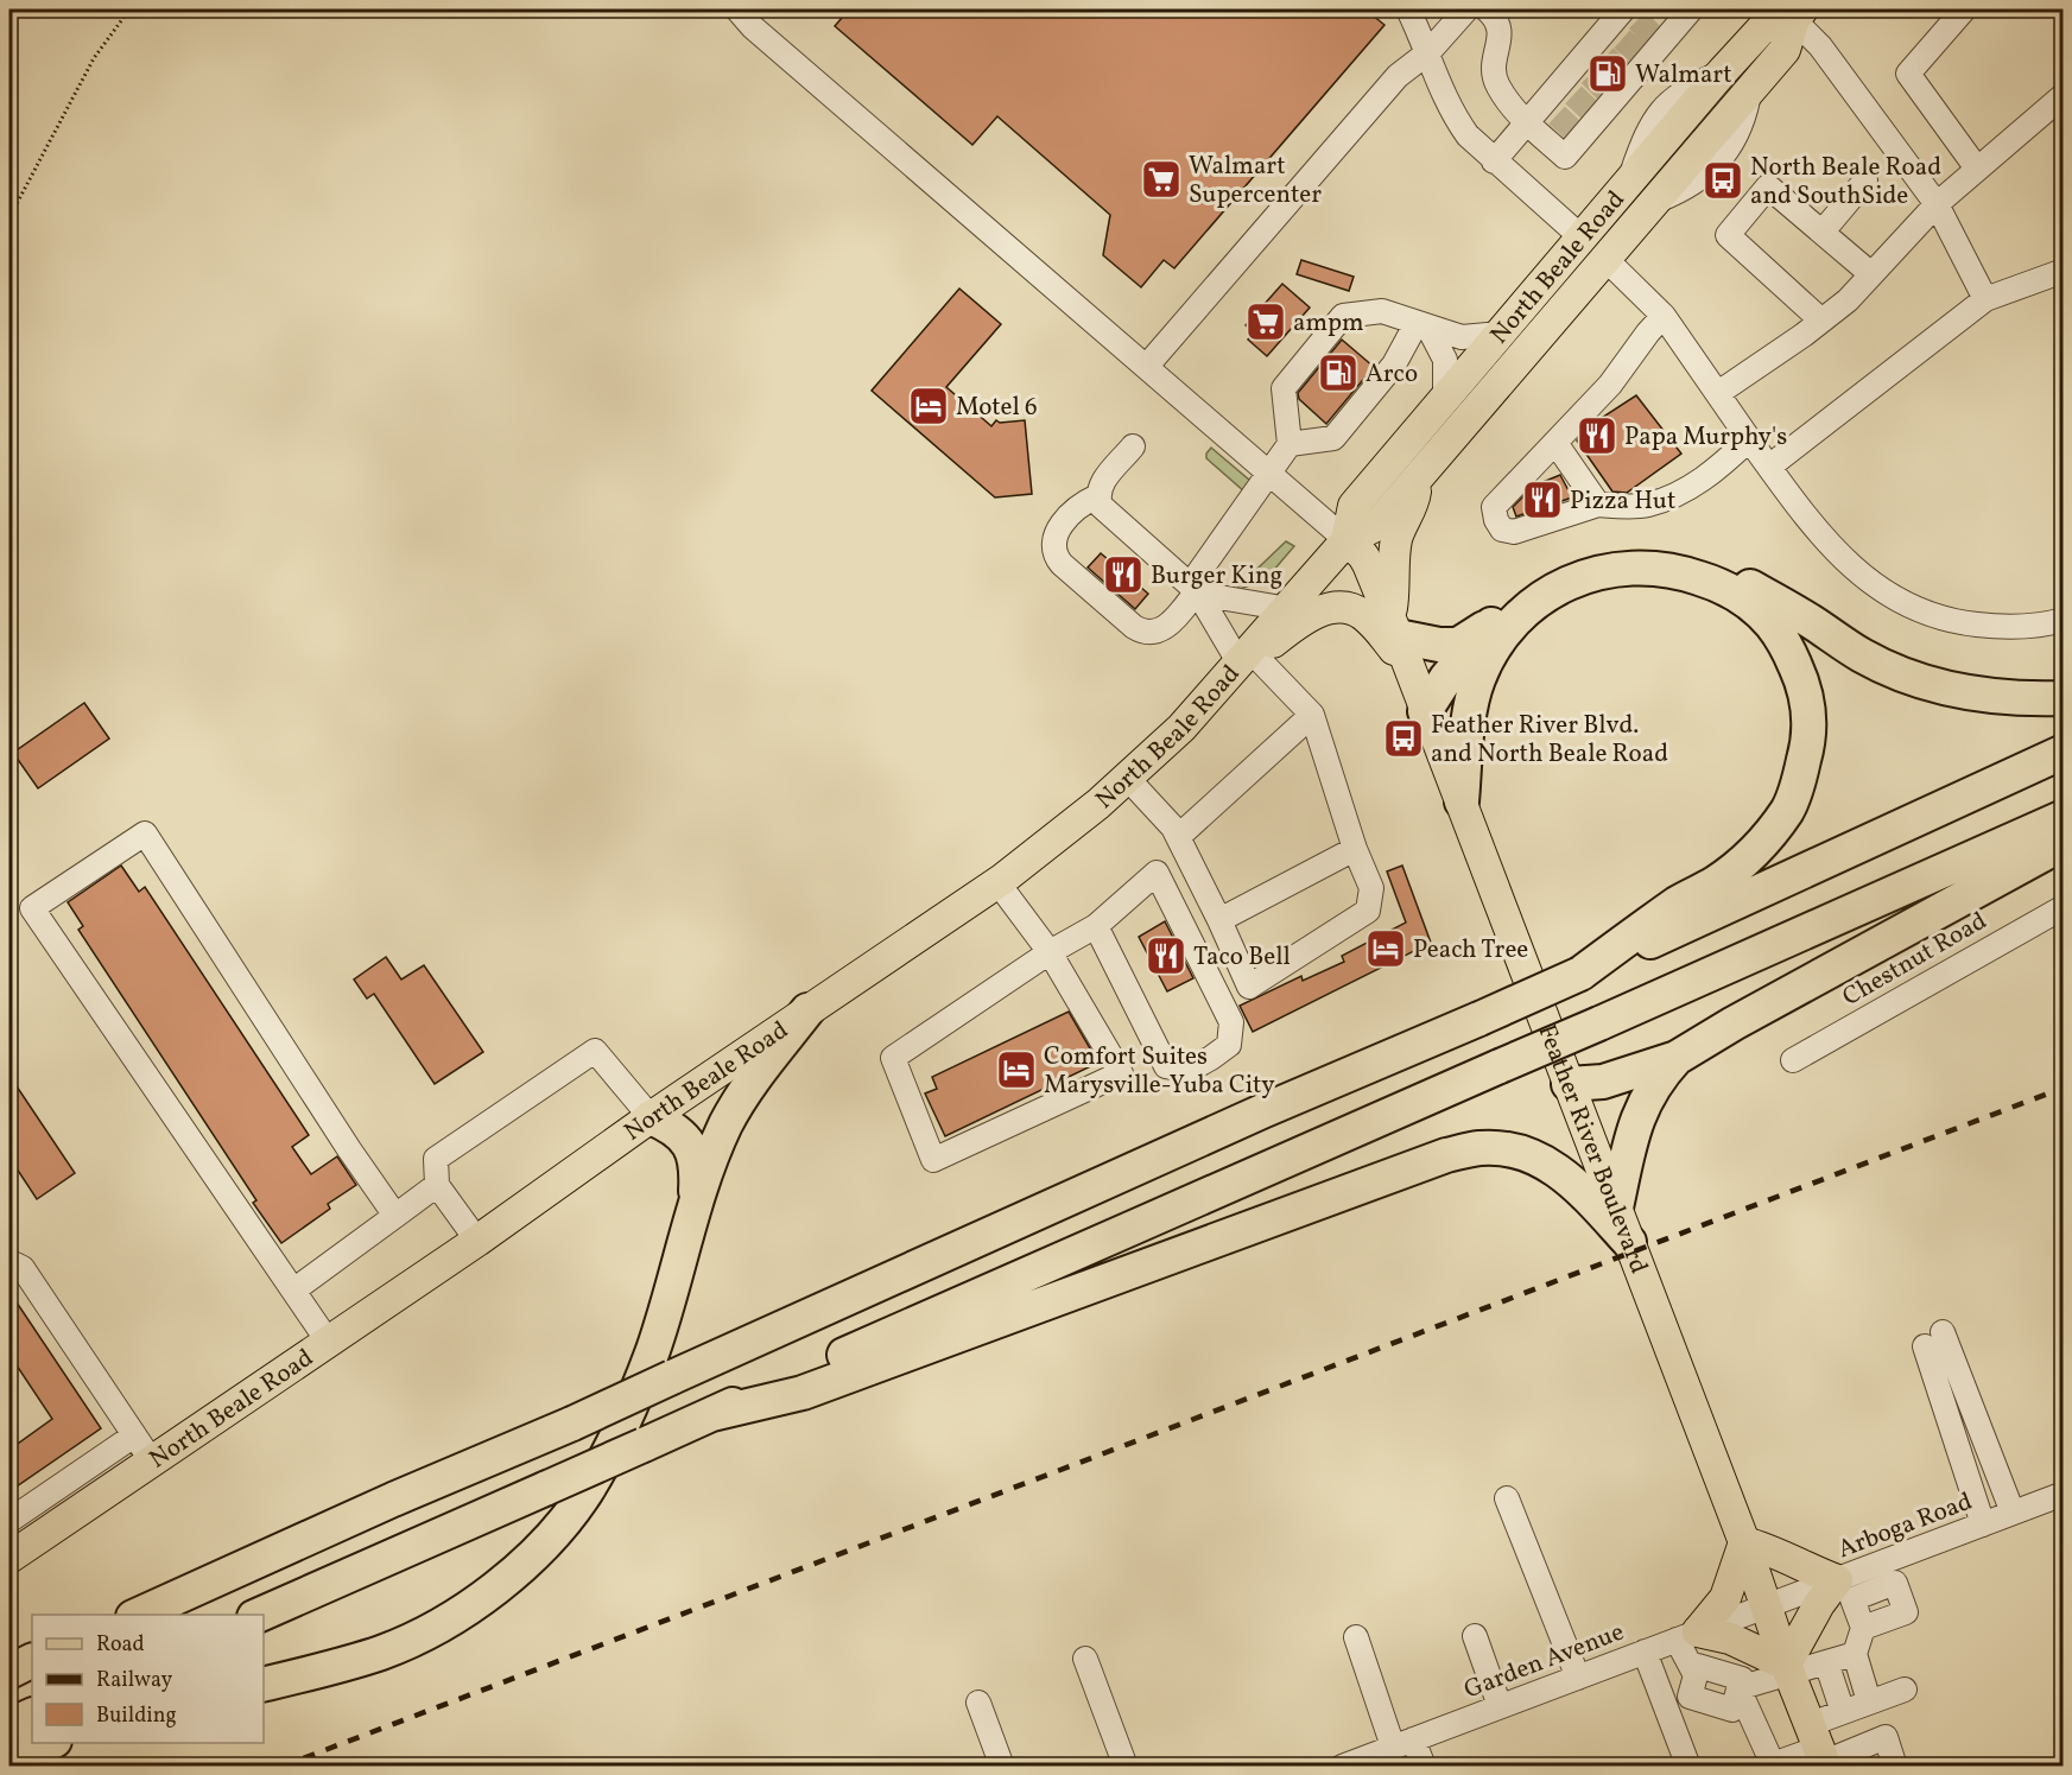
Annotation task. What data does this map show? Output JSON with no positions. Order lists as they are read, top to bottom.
{
  "streets": {
    "main road": ["North Beale Road", "Feather River Boulevard"],
    "street": ["Chestnut Road", "Arboga Road", "Garden Avenue"]
  },
  "crossings": [
    ["North Beale Road", "Feather River Boulevard"],
    ["Feather River Boulevard", "Arboga Road"],
    ["Feather River Boulevard", "Garden Avenue"],
    ["Arboga Road", "Garden Avenue"]
  ],
  "places": {
    "fuel station": ["Walmart", "Arco"],
    "supermarket": ["Walmart Supercenter", "ampm"],
    "bus stop": ["North Beale Road and SouthSide", "Feather River Blvd. and North Beale Road"],
    "hotel": ["Motel 6", "Peach Tree", "Comfort Suites Marysville-Yuba City"],
    "restaurant": [
      "Papa Murphy's",
      "Pizza Hut",
      "Burger King",
      "Taco Bell"
    ]
  },
  "legend": ["Road", "Railway", "Building"]
}
